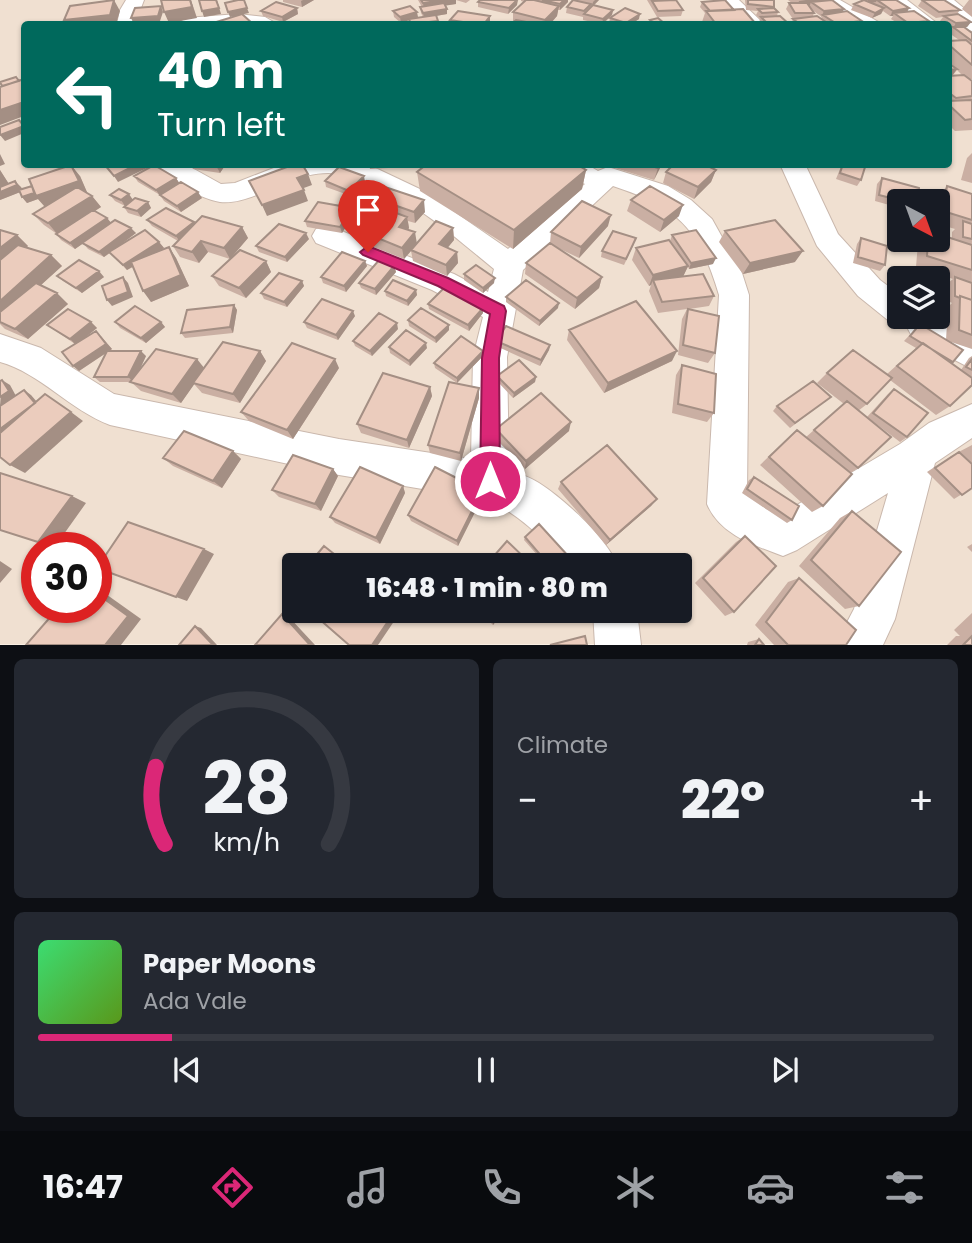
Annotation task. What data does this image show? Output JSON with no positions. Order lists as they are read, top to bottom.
{
  "north": "bottom right",
  "page": {
    "turn": ["40 m", "Turn left"],
    "limit": "30",
    "trip": "16:48 · 1 min · 80 m",
    "tile": "Climate",
    "heat": ["−", "22°", "+"],
    "song": ["Paper Moons", "Ada Vale"],
    "tabs": "16:47",
    "gauge": ["28", "km/h"]
  }
}
